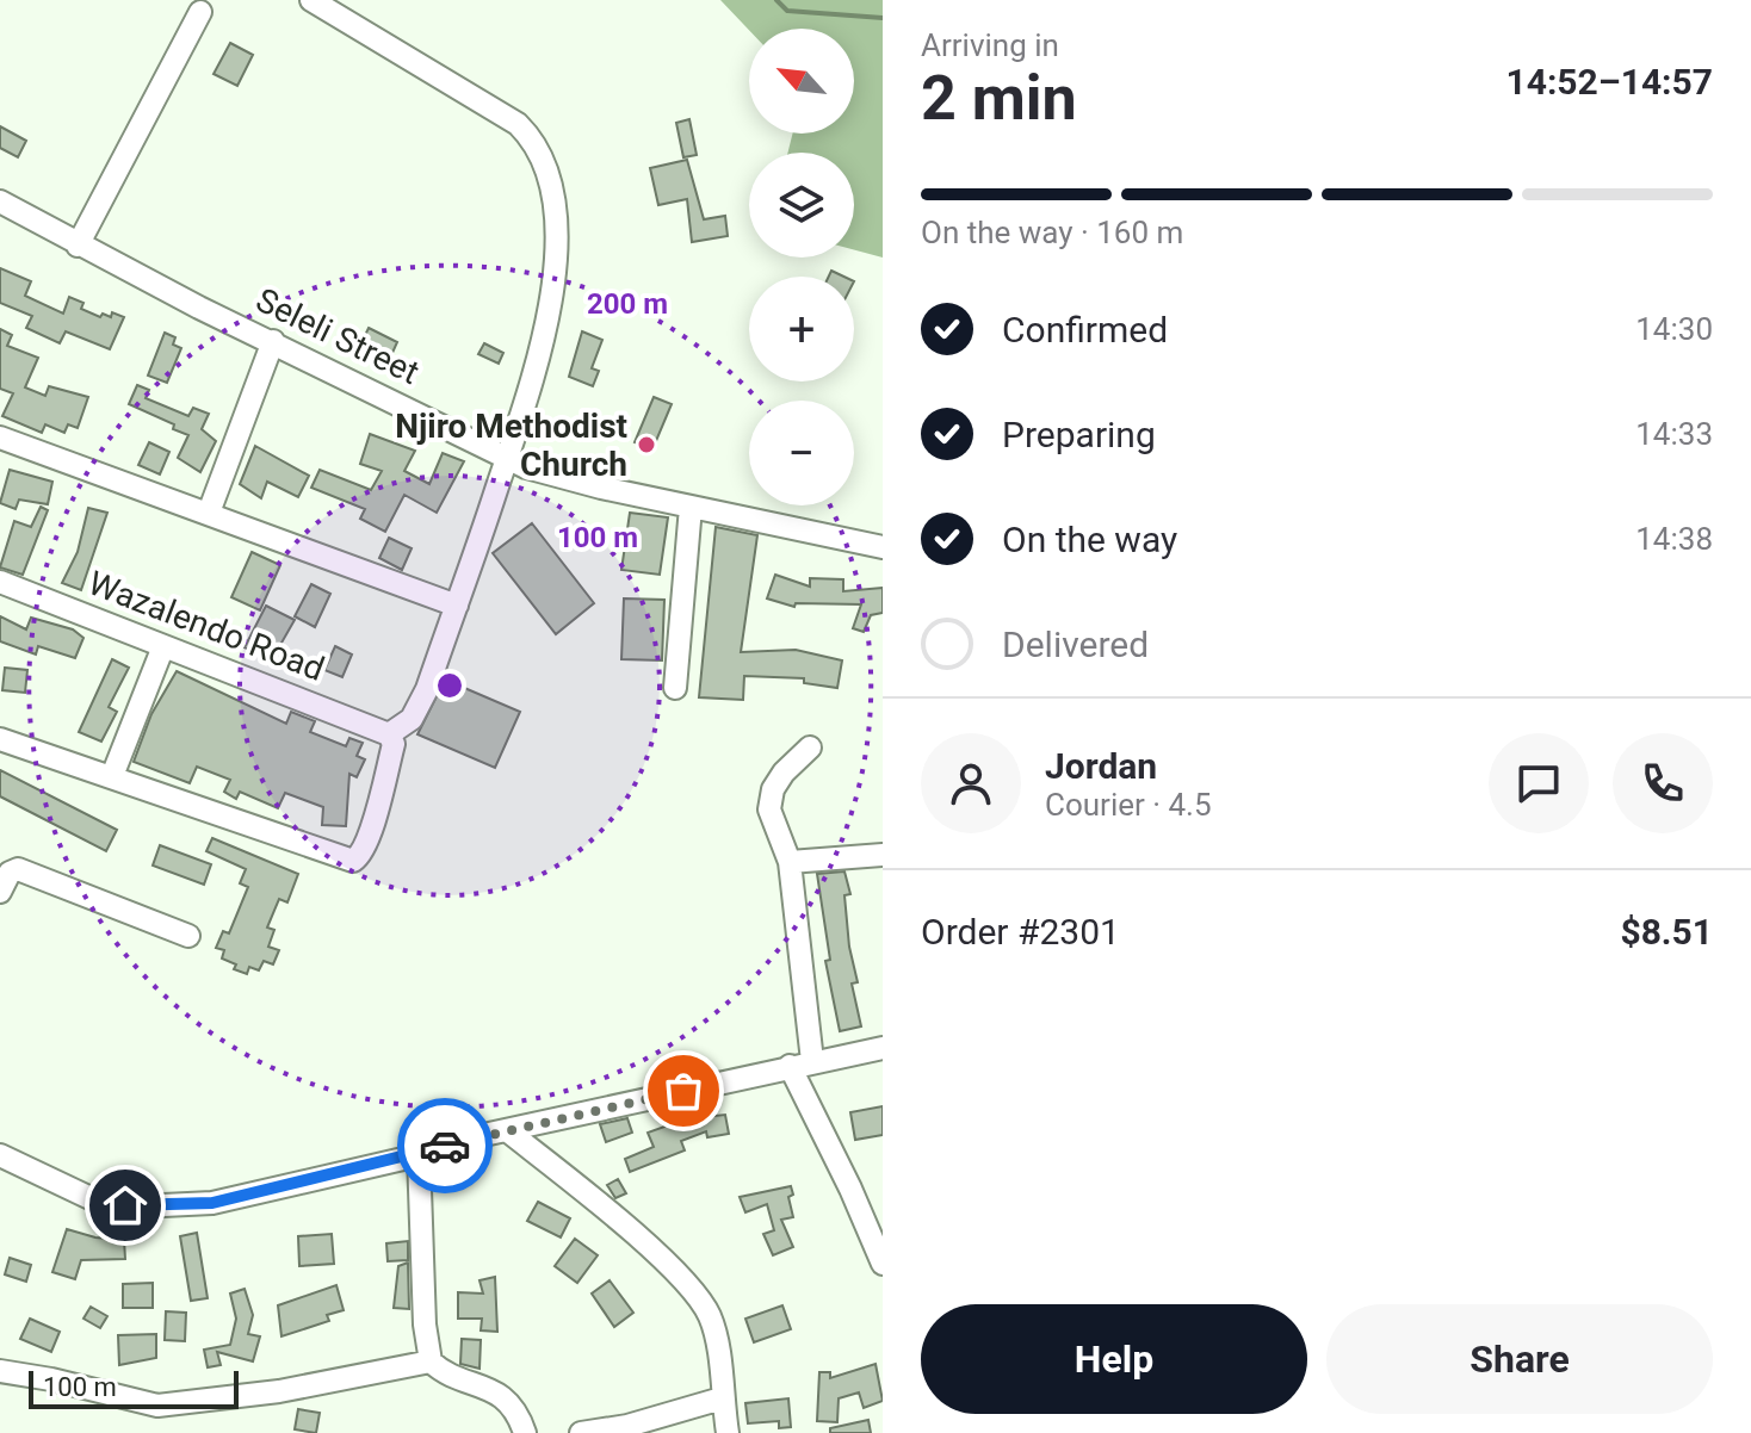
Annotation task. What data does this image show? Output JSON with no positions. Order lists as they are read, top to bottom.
{
  "streets": {
    "street": ["Seleli Street", "Wazalendo Road"]
  },
  "places": ["Njiro Methodist Church"],
  "scale_bar": "100 m",
  "north": "top left",
  "page": {
    "heading": ["2 min", "Arriving in", "14:52–14:57"],
    "panel": [
      "Jordan",
      "Courier · 4.5",
      "Order #2301",
      "$8.51"
    ],
    "map_buttons": ["+", "−"],
    "bar": "On the way · 160 m",
    "list": [
      ["Confirmed", "14:30"],
      ["Preparing", "14:33"],
      ["On the way", "14:38"],
      "Delivered"
    ],
    "buttons": ["Help", "Share"],
    "scale": "100 m"
  },
  "rings": ["200 m", "100 m"]
}
